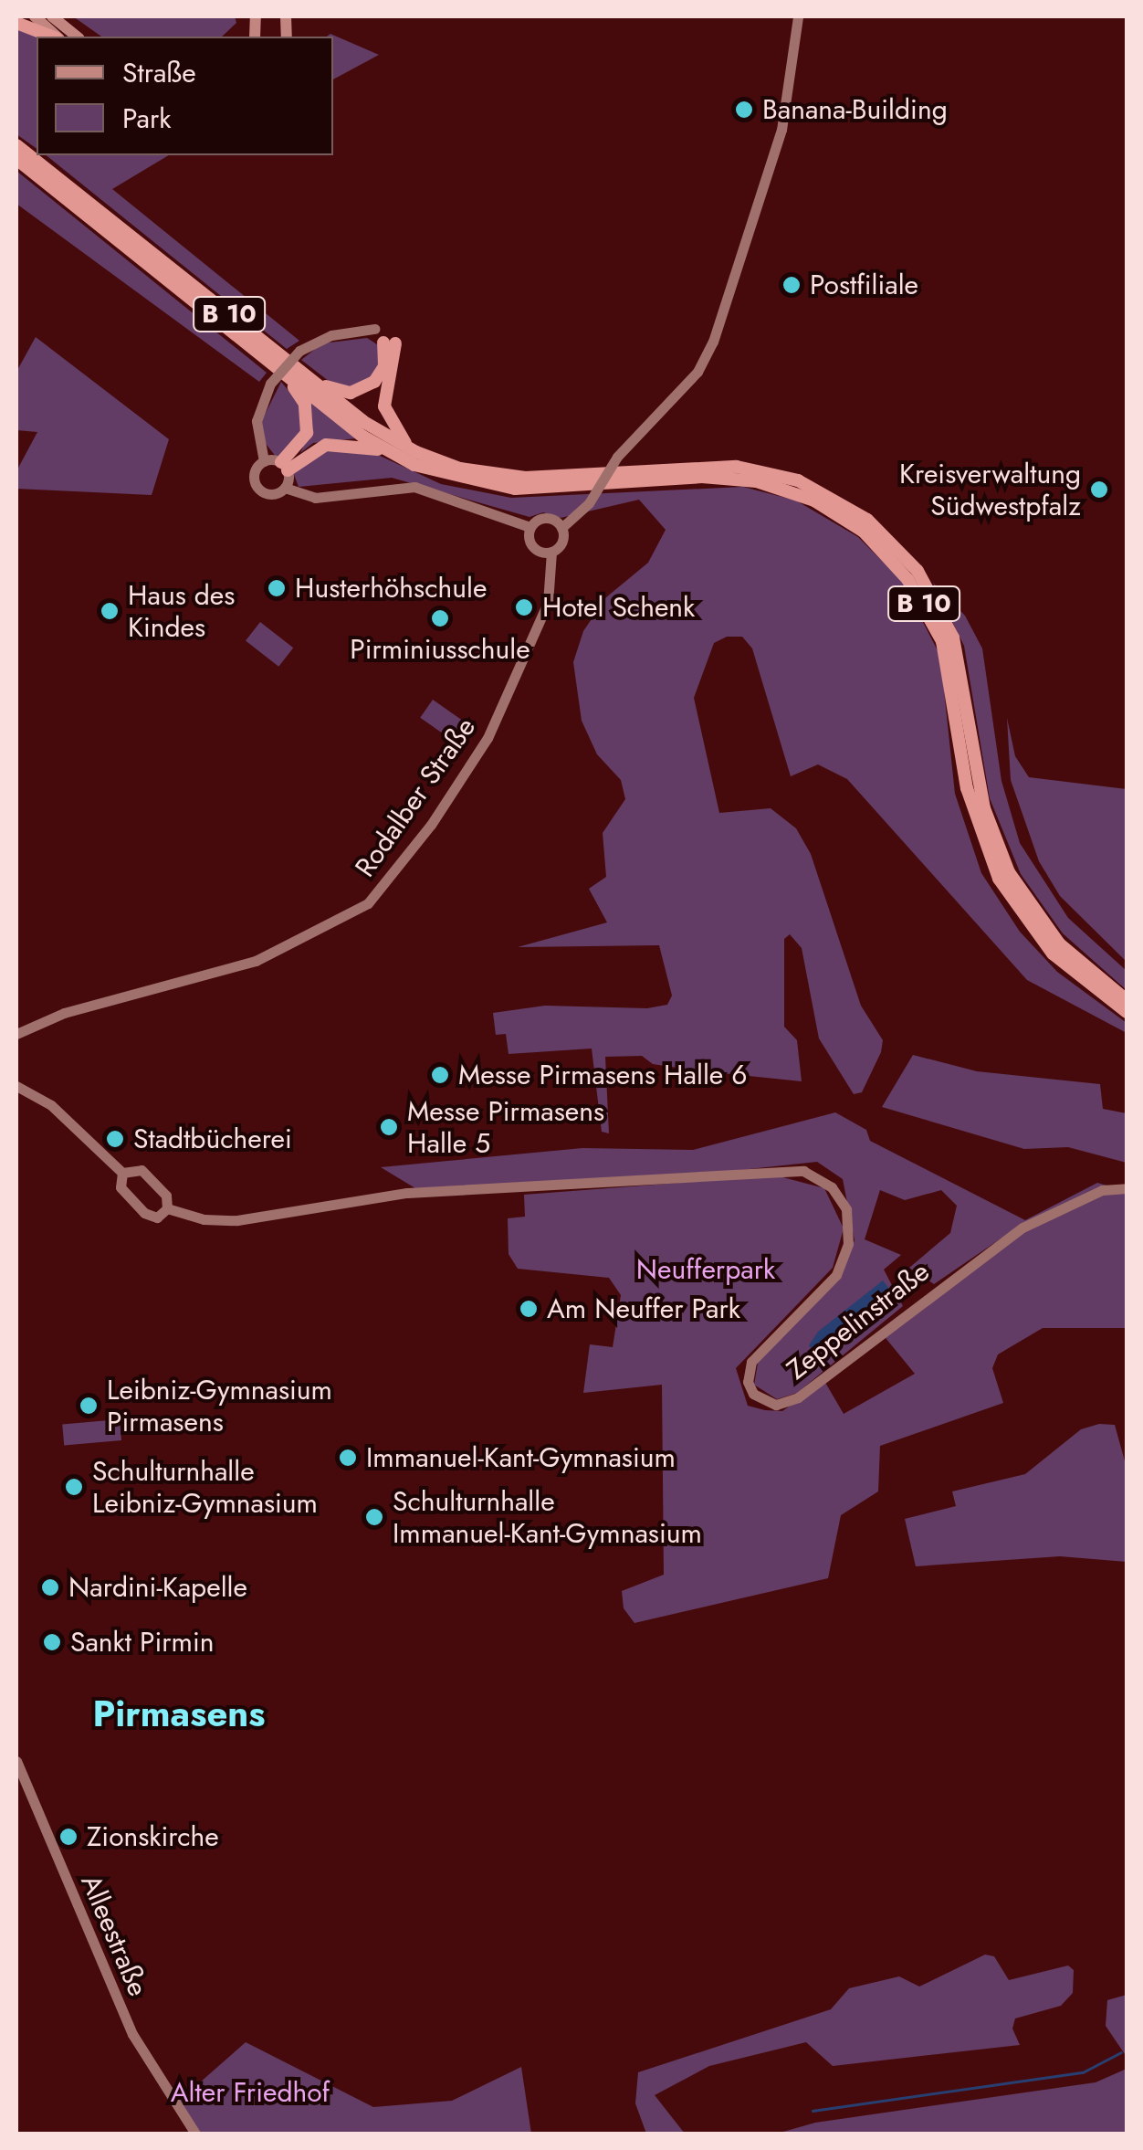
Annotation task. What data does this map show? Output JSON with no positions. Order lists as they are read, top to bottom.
{
  "streets": {
    "highway": ["B 10"],
    "street": ["Rodalber Straße", "Zeppelinstraße", "Alleestraße"]
  },
  "districts": ["Pirmasens"],
  "parks": ["Neufferpark", "Alter Friedhof"],
  "places": [
    "Banana-Building",
    "Postfiliale",
    "Kreisverwaltung Südwestpfalz",
    "Husterhöhschule",
    "Hotel Schenk",
    "Haus des Kindes",
    "Pirminiusschule",
    "Messe Pirmasens Halle 6",
    "Messe Pirmasens Halle 5",
    "Stadtbücherei",
    "Am Neuffer Park",
    "Leibniz-Gymnasium Pirmasens",
    "Immanuel-Kant-Gymnasium",
    "Schulturnhalle Leibniz-Gymnasium",
    "Schulturnhalle Immanuel-Kant-Gymnasium",
    "Nardini-Kapelle",
    "Sankt Pirmin",
    "Zionskirche"
  ],
  "legend": ["Straße", "Park"]
}
